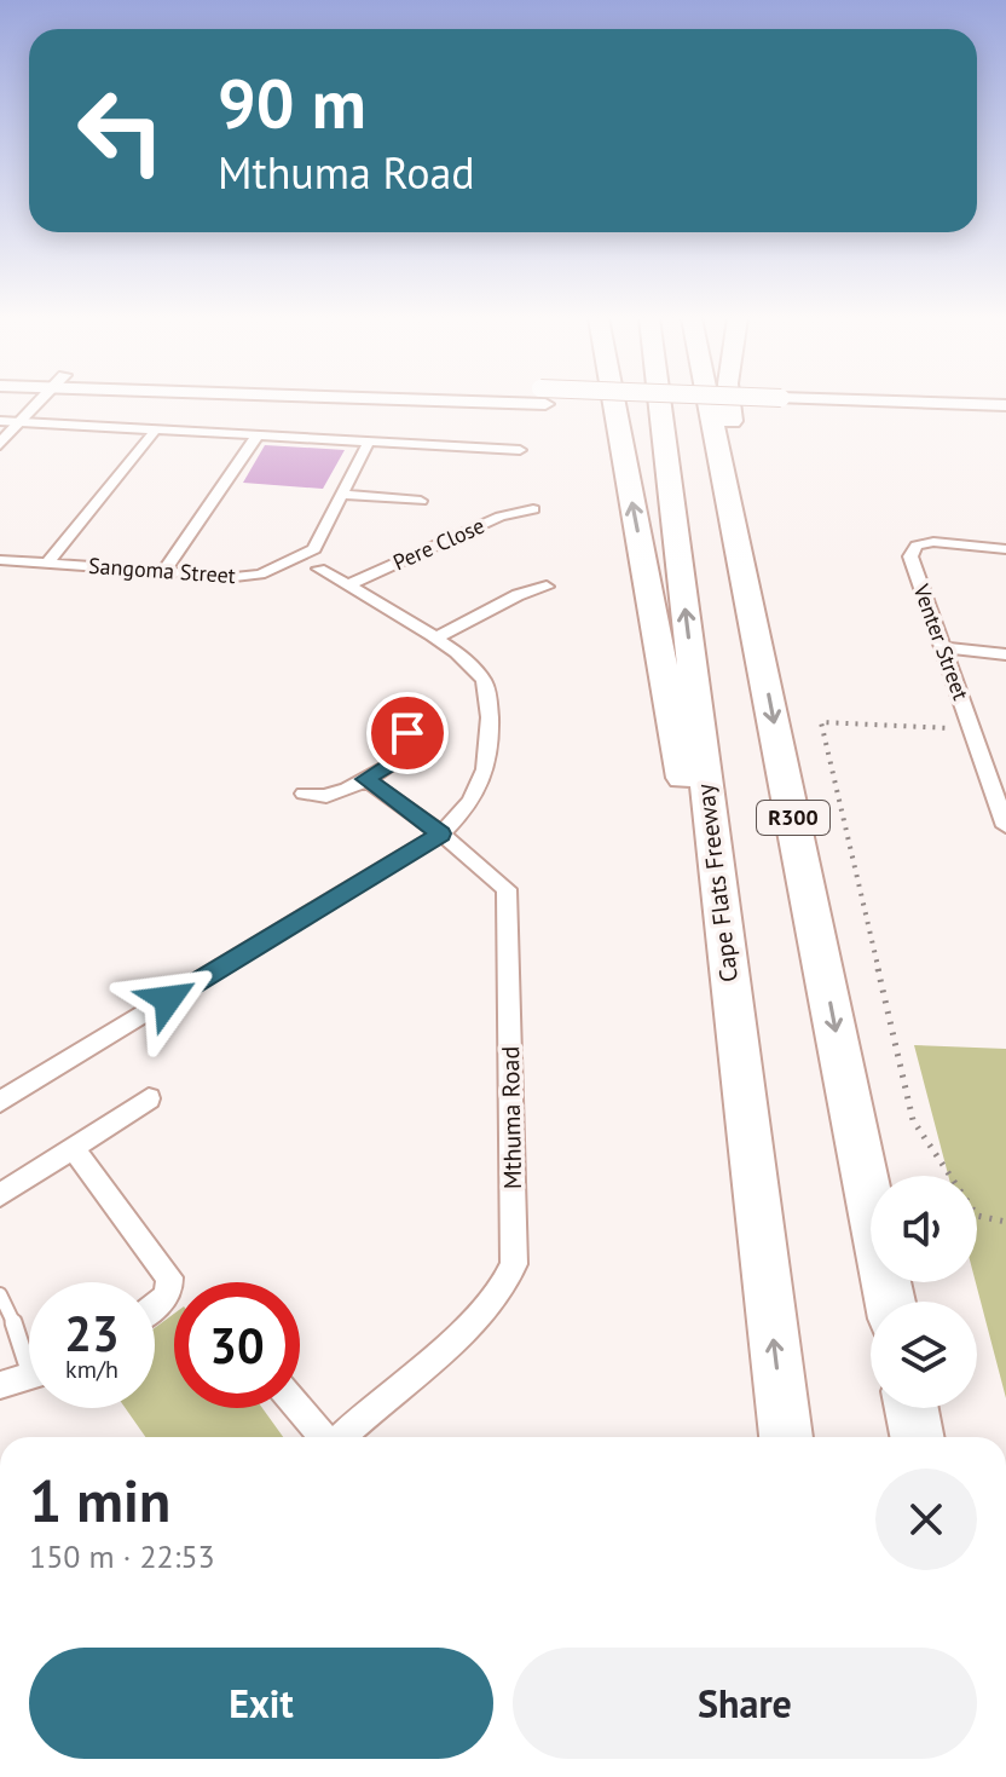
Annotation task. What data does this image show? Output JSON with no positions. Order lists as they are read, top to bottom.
{
  "streets": {
    "highway": ["R300", "Cape Flats Freeway"],
    "street": [
      "Pere Close",
      "Sangoma Street",
      "Venter Street",
      "Mthuma Road"
    ]
  },
  "page": {
    "turn": ["90 m", "Mthuma Road"],
    "speed": "23 km/h",
    "limit": "30",
    "heading": ["1 min", "150 m · 22:53"],
    "buttons": ["Exit", "Share"]
  }
}
